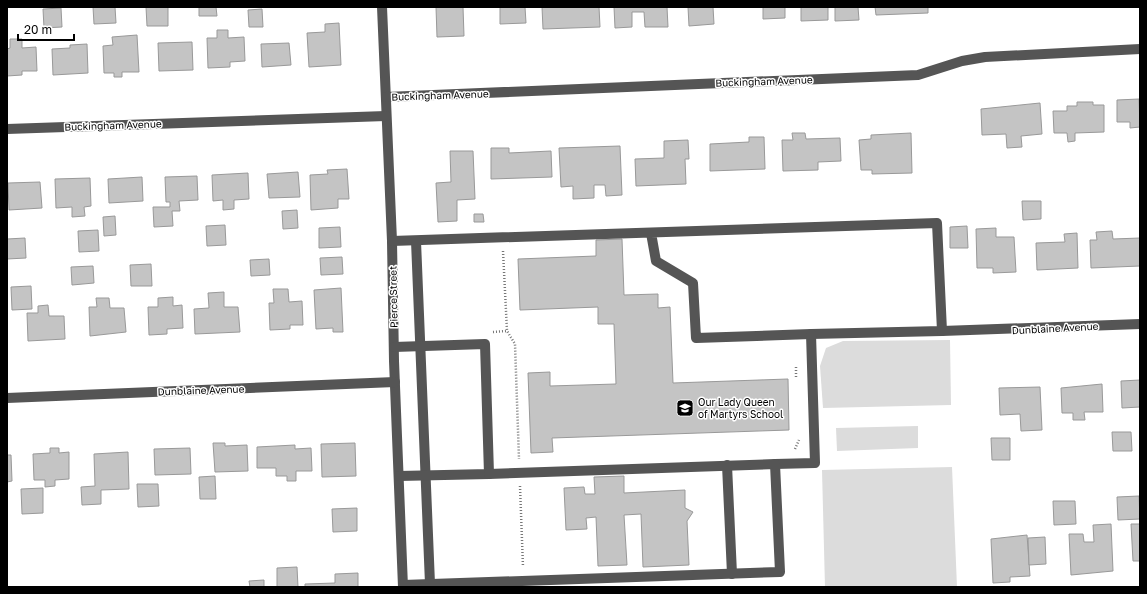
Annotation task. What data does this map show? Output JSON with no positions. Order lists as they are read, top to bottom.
{
  "streets": {
    "street": ["Buckingham Avenue", "Pierce Street", "Dunblaine Avenue"]
  },
  "crossings": [
    ["Buckingham Avenue", "Pierce Street"],
    ["Pierce Street", "Dunblaine Avenue"]
  ],
  "places": {
    "school or university": ["Our Lady Queen of Martyrs School"]
  },
  "scale_bar": "20 m"
}
